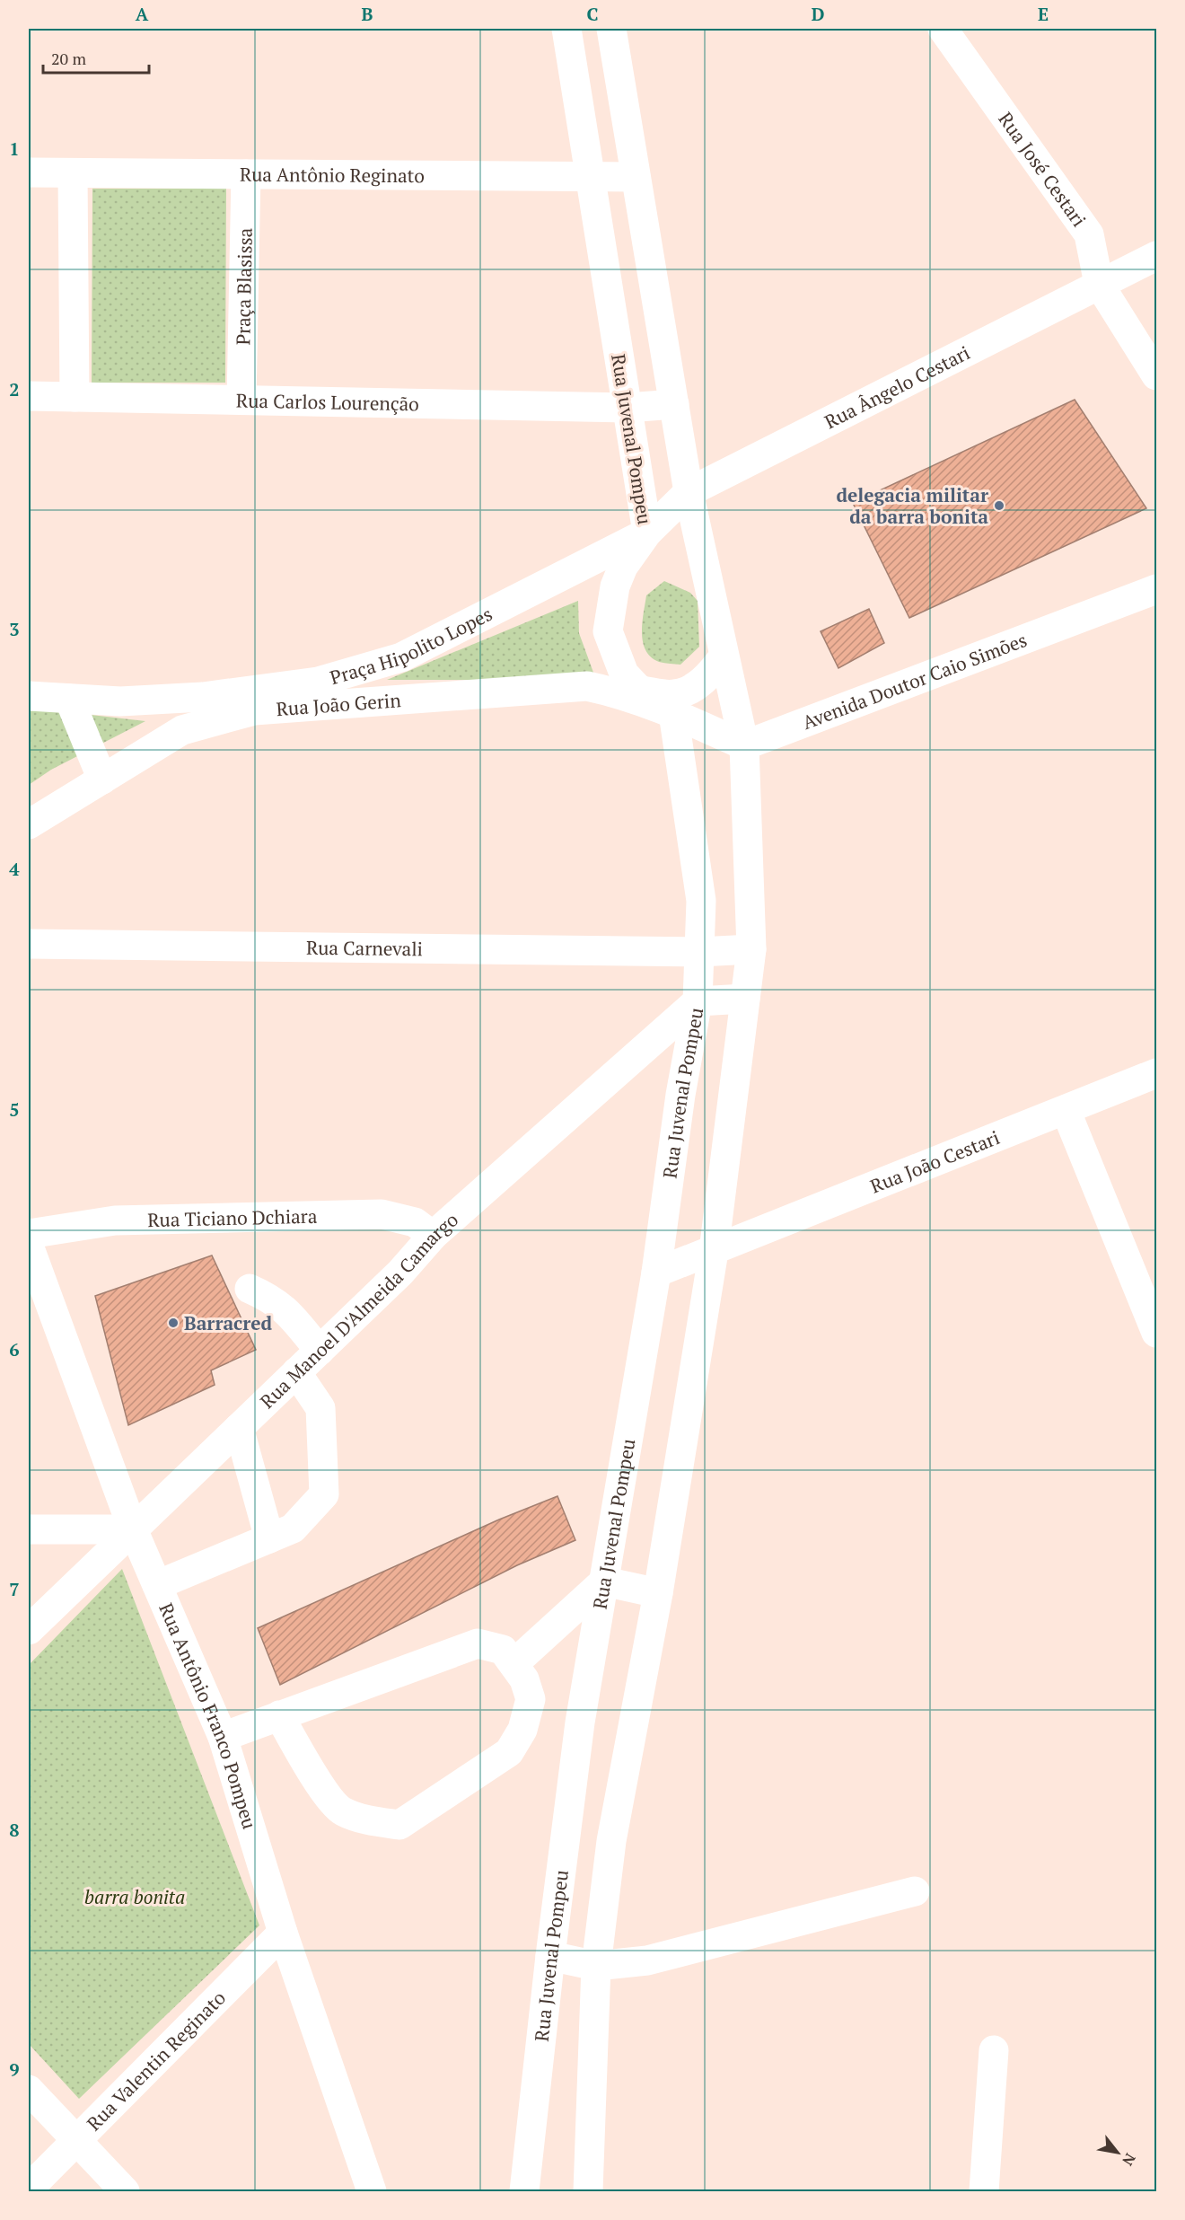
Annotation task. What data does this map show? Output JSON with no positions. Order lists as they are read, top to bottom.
{
  "streets": {
    "street": [
      "Rua José Cestari",
      "Rua Antônio Reginato",
      "Praça Blasissa",
      "Rua Ângelo Cestari",
      "Rua Carlos Lourenção",
      "Rua Juvenal Pompeu",
      "Praça Hipolito Lopes",
      "Avenida Doutor Caio Simões",
      "Rua João Gerin",
      "Rua Carnevali",
      "Rua João Cestari",
      "Rua Ticiano Dchiara",
      "Rua Manoel D'Almeida Camargo",
      "Rua Antônio Franco Pompeu",
      "Rua Valentin Reginato"
    ]
  },
  "crossings": [
    ["Rua José Cestari", "Rua Ângelo Cestari"],
    ["Rua Antônio Reginato", "Praça Blasissa"],
    ["Rua Antônio Reginato", "Rua Juvenal Pompeu"],
    ["Praça Blasissa", "Rua Carlos Lourenção"],
    ["Rua Ângelo Cestari", "Rua Juvenal Pompeu"],
    ["Rua Ângelo Cestari", "Praça Hipolito Lopes"],
    ["Rua Carlos Lourenção", "Rua Juvenal Pompeu"],
    ["Rua Juvenal Pompeu", "Praça Hipolito Lopes"],
    ["Rua Juvenal Pompeu", "Rua João Gerin"],
    ["Rua Juvenal Pompeu", "Rua Carnevali"],
    ["Rua Juvenal Pompeu", "Rua João Cestari"],
    ["Rua Juvenal Pompeu", "Rua Manoel D'Almeida Camargo"],
    ["Rua Ticiano Dchiara", "Rua Manoel D'Almeida Camargo"],
    ["Rua Manoel D'Almeida Camargo", "Rua Antônio Franco Pompeu"],
    ["Rua Antônio Franco Pompeu", "Rua Valentin Reginato"]
  ],
  "parks": ["barra bonita"],
  "places": ["delegacia militar da barra bonita", "Barracred"],
  "scale_bar": "20 m",
  "north": "bottom right",
  "grid": {
    "columns": [
      "A",
      "B",
      "C",
      "D",
      "E"
    ],
    "rows": [
      "1",
      "2",
      "3",
      "4",
      "5",
      "6",
      "7",
      "8",
      "9"
    ]
  }
}
